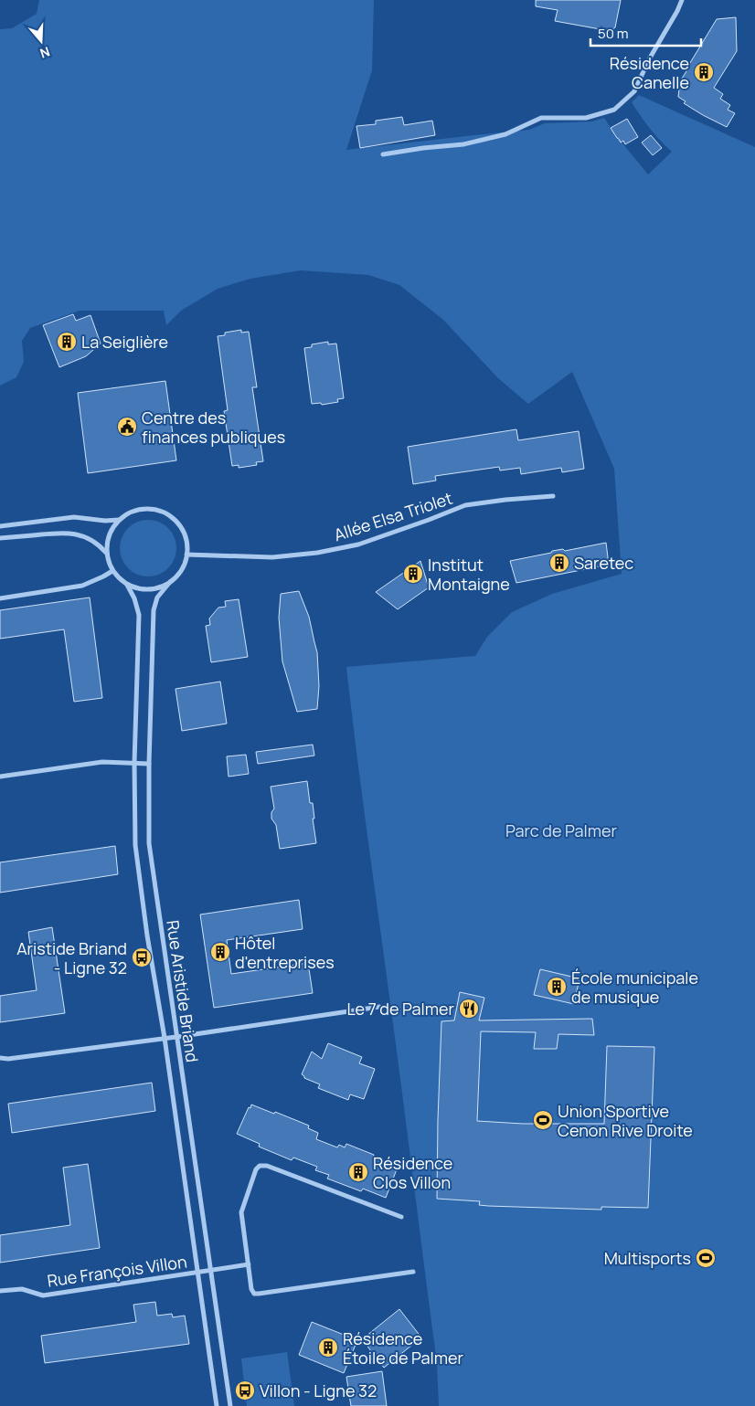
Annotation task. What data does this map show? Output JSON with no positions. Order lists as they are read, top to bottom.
{
  "streets": {
    "street": ["Allée Elsa Triolet", "Rue Aristide Briand", "Rue François Villon"]
  },
  "crossings": [
    ["Allée Elsa Triolet", "Rue Aristide Briand"],
    ["Rue Aristide Briand", "Rue François Villon"]
  ],
  "parks": ["Parc de Palmer"],
  "places": {
    "building": [
      "Résidence Canelle",
      "La Seiglière",
      "Saretec",
      "Institut Montaigne",
      "Hôtel d'entreprises",
      "École municipale de musique",
      "Résidence Clos Villon",
      "Résidence Étoile de Palmer"
    ],
    "public building": ["Centre des finances publiques"],
    "bus stop": ["Aristide Briand - Ligne 32", "Villon - Ligne 32"],
    "restaurant": ["Le 7 de Palmer"],
    "sports": ["Union Sportive Cenon Rive Droite", "Multisports"]
  },
  "scale_bar": "50 m",
  "north": "bottom"
}
